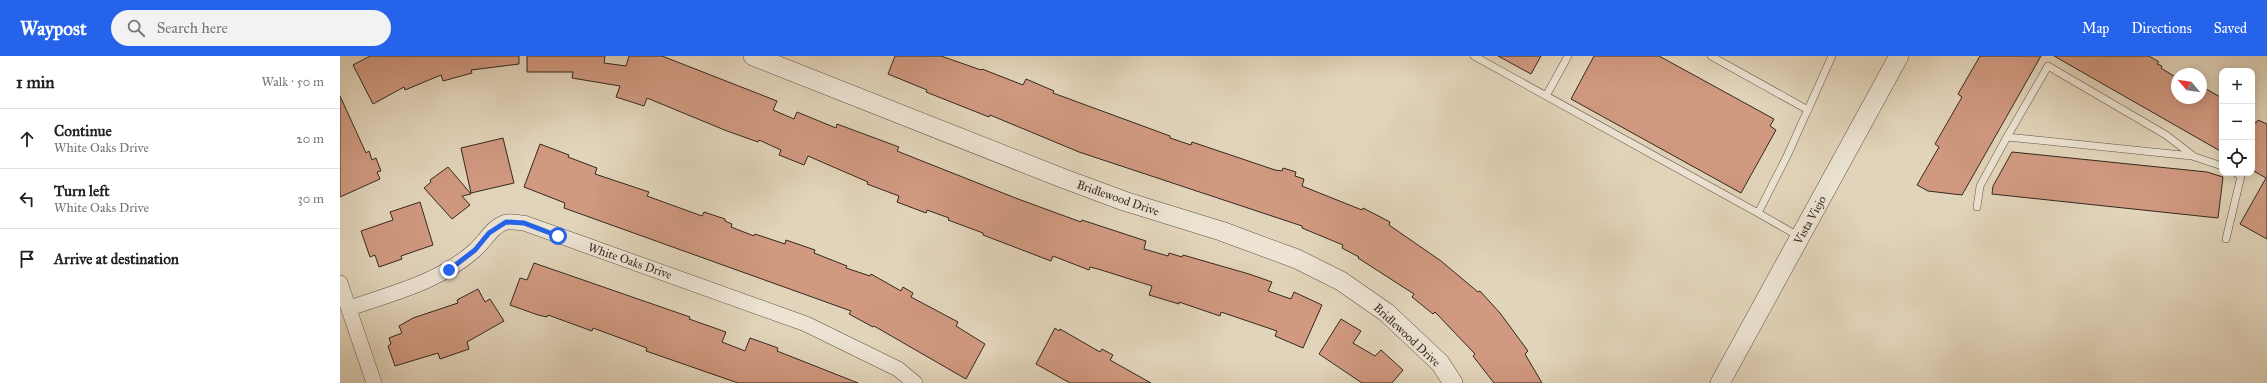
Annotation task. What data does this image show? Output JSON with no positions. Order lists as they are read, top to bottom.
{
  "streets": {
    "street": ["Bridlewood Drive", "Vista Viejo", "White Oaks Drive"]
  },
  "north": "top left",
  "page": {
    "header": "Waypost",
    "search": "Search here",
    "nav": ["Map", "Directions", "Saved"],
    "heading": ["1 min", "Walk · 50 m"],
    "map_buttons": ["+", "−"],
    "list": [
      ["Continue", "White Oaks Drive", "20 m"],
      ["Turn left", "White Oaks Drive", "30 m"],
      "Arrive at destination"
    ]
  }
}
